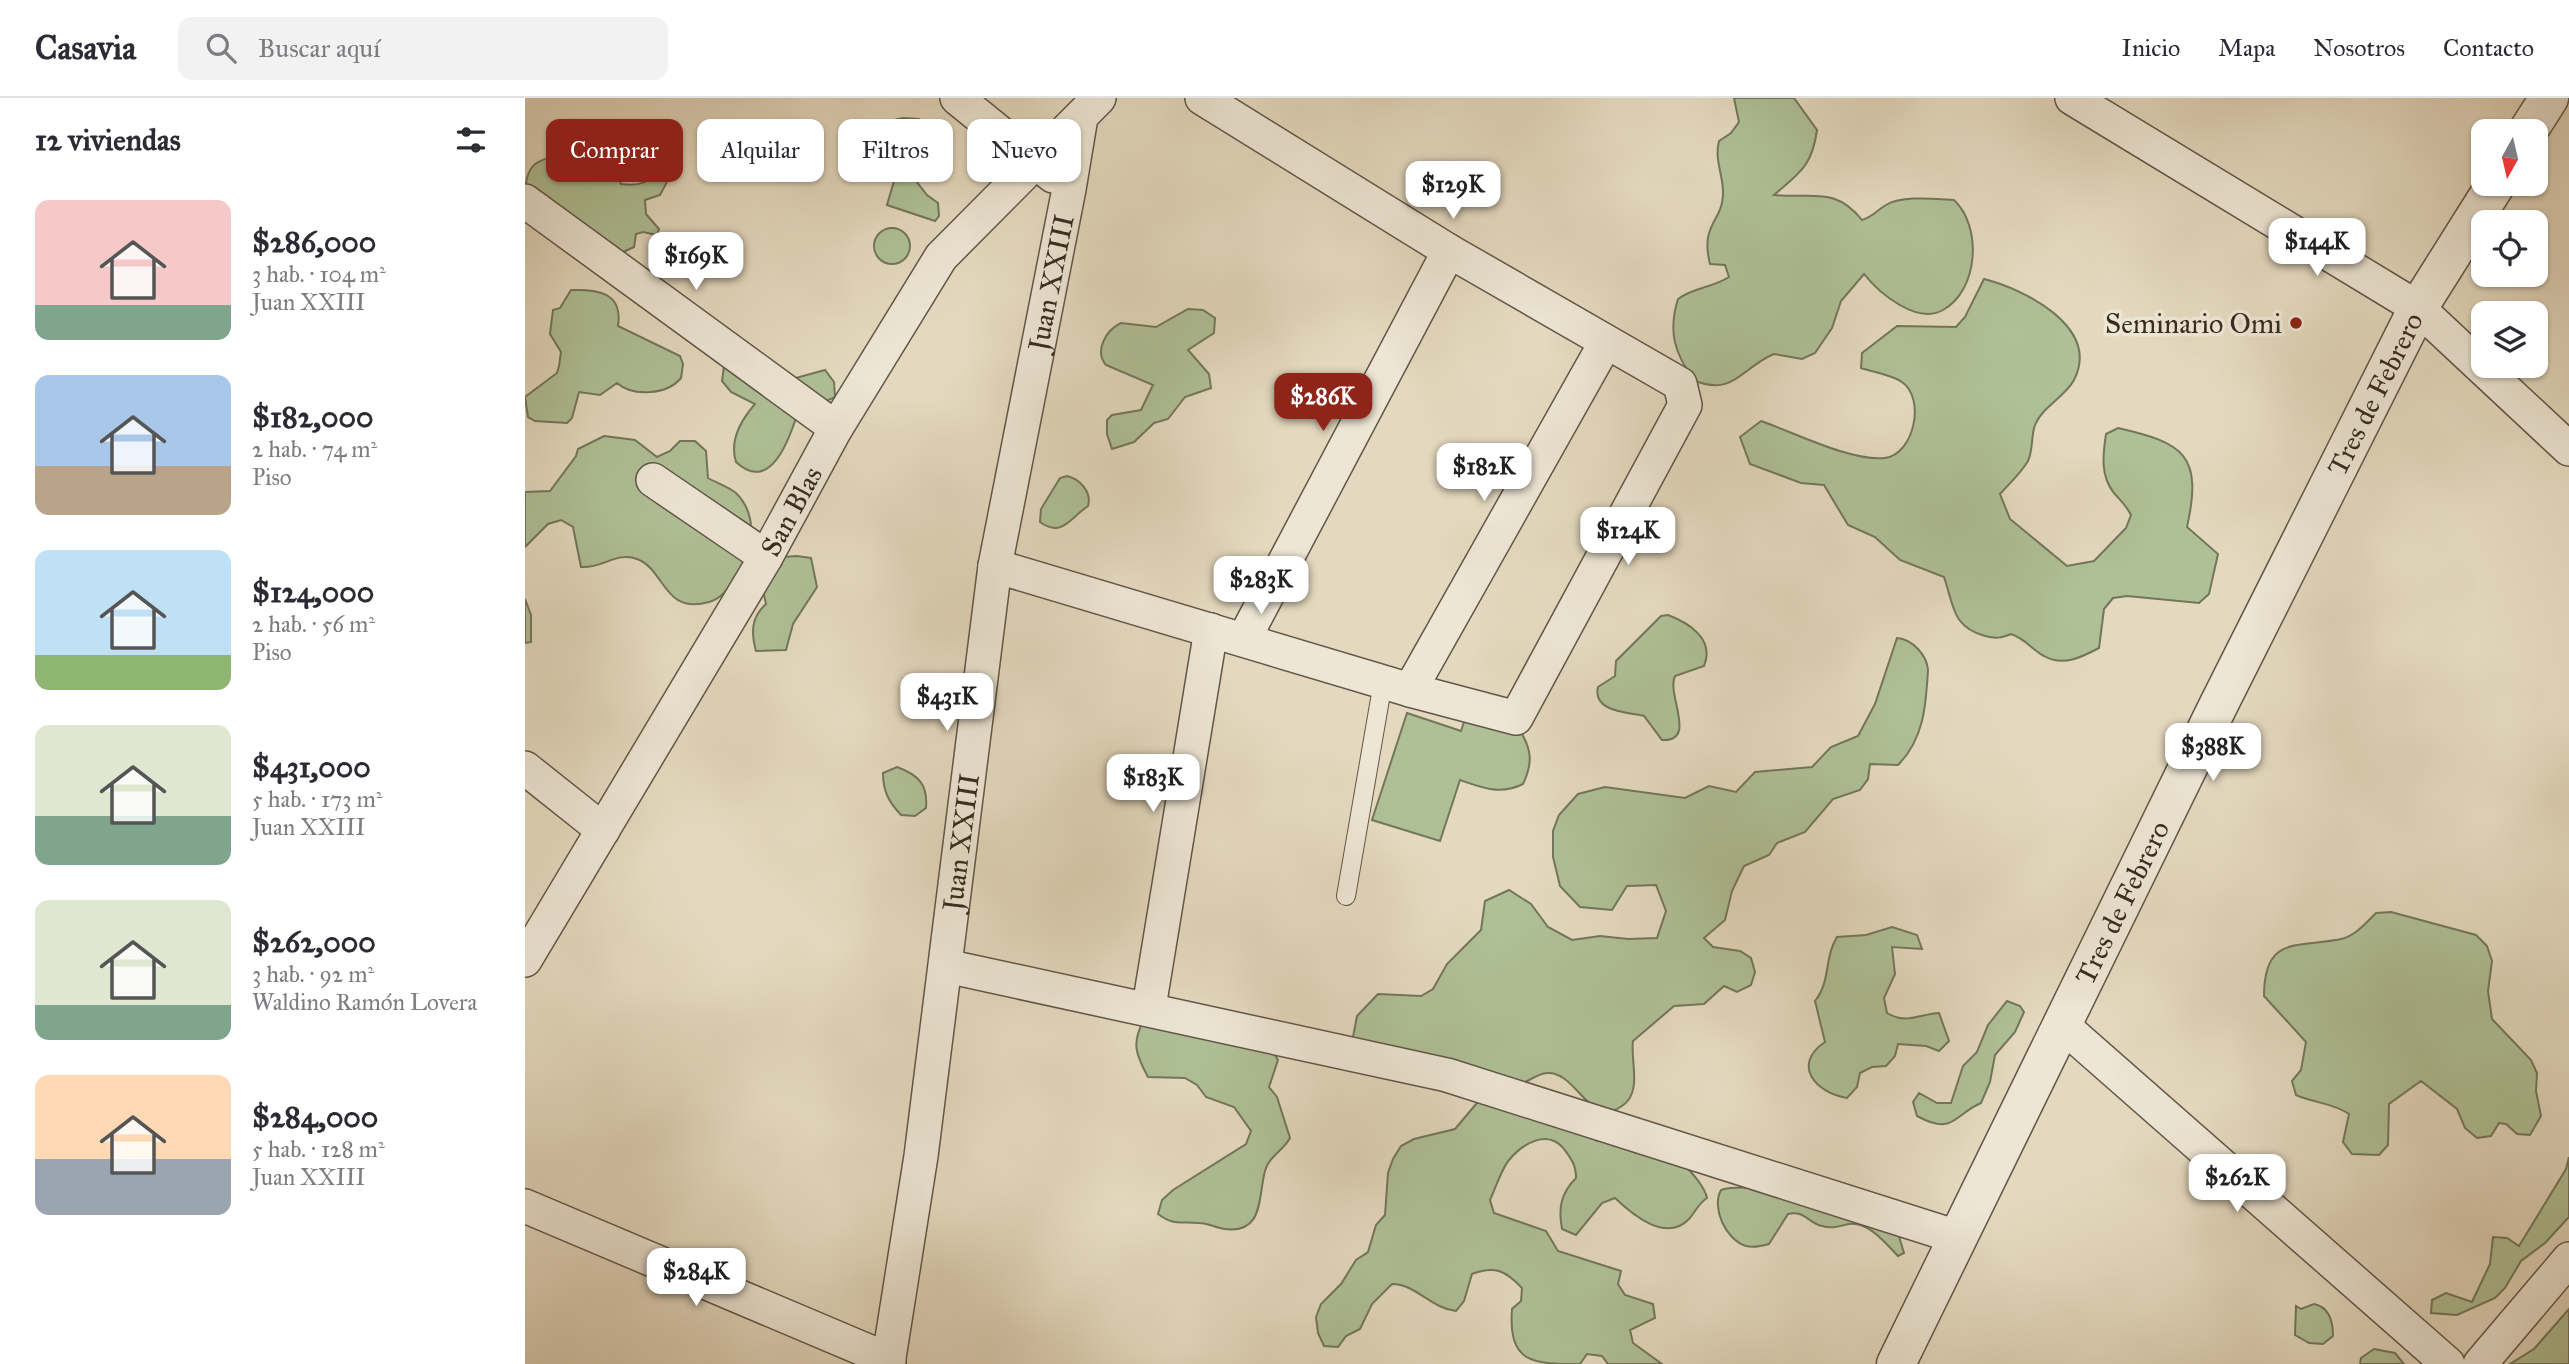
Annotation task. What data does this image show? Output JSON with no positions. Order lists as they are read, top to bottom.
{
  "streets": {
    "street": ["Juan XXIII", "Tres de Febrero", "San Blas"]
  },
  "places": ["Seminario Omi"],
  "north": "bottom",
  "page": {
    "header": "Casavia",
    "search": "Buscar aquí",
    "nav": [
      "Inicio",
      "Mapa",
      "Nosotros",
      "Contacto"
    ],
    "heading": "12 viviendas",
    "chip": [
      "Comprar",
      "Alquilar",
      "Filtros",
      "Nuevo"
    ],
    "price": [
      "$129K",
      "$144K",
      "$169K",
      "$286K",
      "$182K",
      "$124K",
      "$283K",
      "$431K",
      "$388K",
      "$183K",
      "$262K",
      "$284K"
    ],
    "list": [
      {
        "name": "$286,000",
        "note": "3 hab. · 104 m² · Juan XXIII"
      },
      {
        "name": "$182,000",
        "note": "2 hab. · 74 m² · Piso"
      },
      {
        "name": "$124,000",
        "note": "2 hab. · 56 m² · Piso"
      },
      {
        "name": "$431,000",
        "note": "5 hab. · 173 m² · Juan XXIII"
      },
      {
        "name": "$262,000",
        "note": "3 hab. · 92 m² · Waldino Ramón Lovera"
      },
      {
        "name": "$284,000",
        "note": "5 hab. · 128 m² · Juan XXIII"
      }
    ]
  }
}
